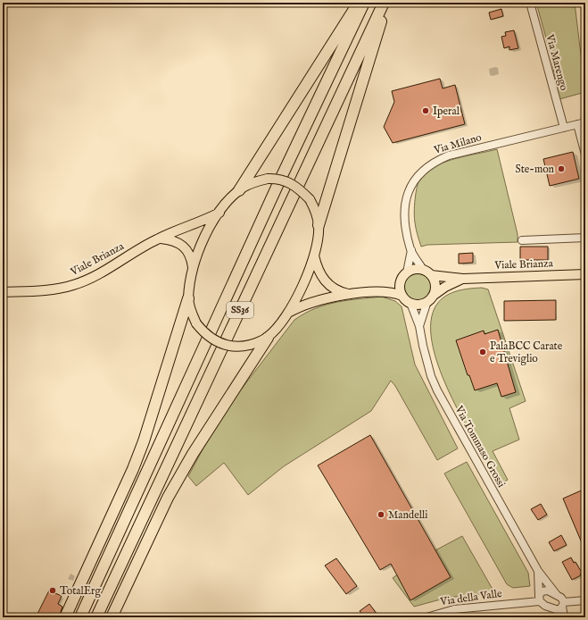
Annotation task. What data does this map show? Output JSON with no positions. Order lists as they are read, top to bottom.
{
  "streets": {
    "highway": ["SS36"],
    "main road": ["Viale Brianza"],
    "street": [
      "Via Marengo",
      "Via Milano",
      "Via Tommaso Grossi",
      "Via della Valle"
    ]
  },
  "crossings": [
    ["Via Marengo", "Via Milano"],
    ["Via Milano", "Viale Brianza"],
    ["Via Milano", "Via Tommaso Grossi"],
    ["Viale Brianza", "Via Tommaso Grossi"],
    ["Via Tommaso Grossi", "Via della Valle"]
  ],
  "places": [
    "Iperal",
    "Ste-mon",
    "PalaBCC Carate e Treviglio",
    "Mandelli",
    "TotalErg"
  ]
}
